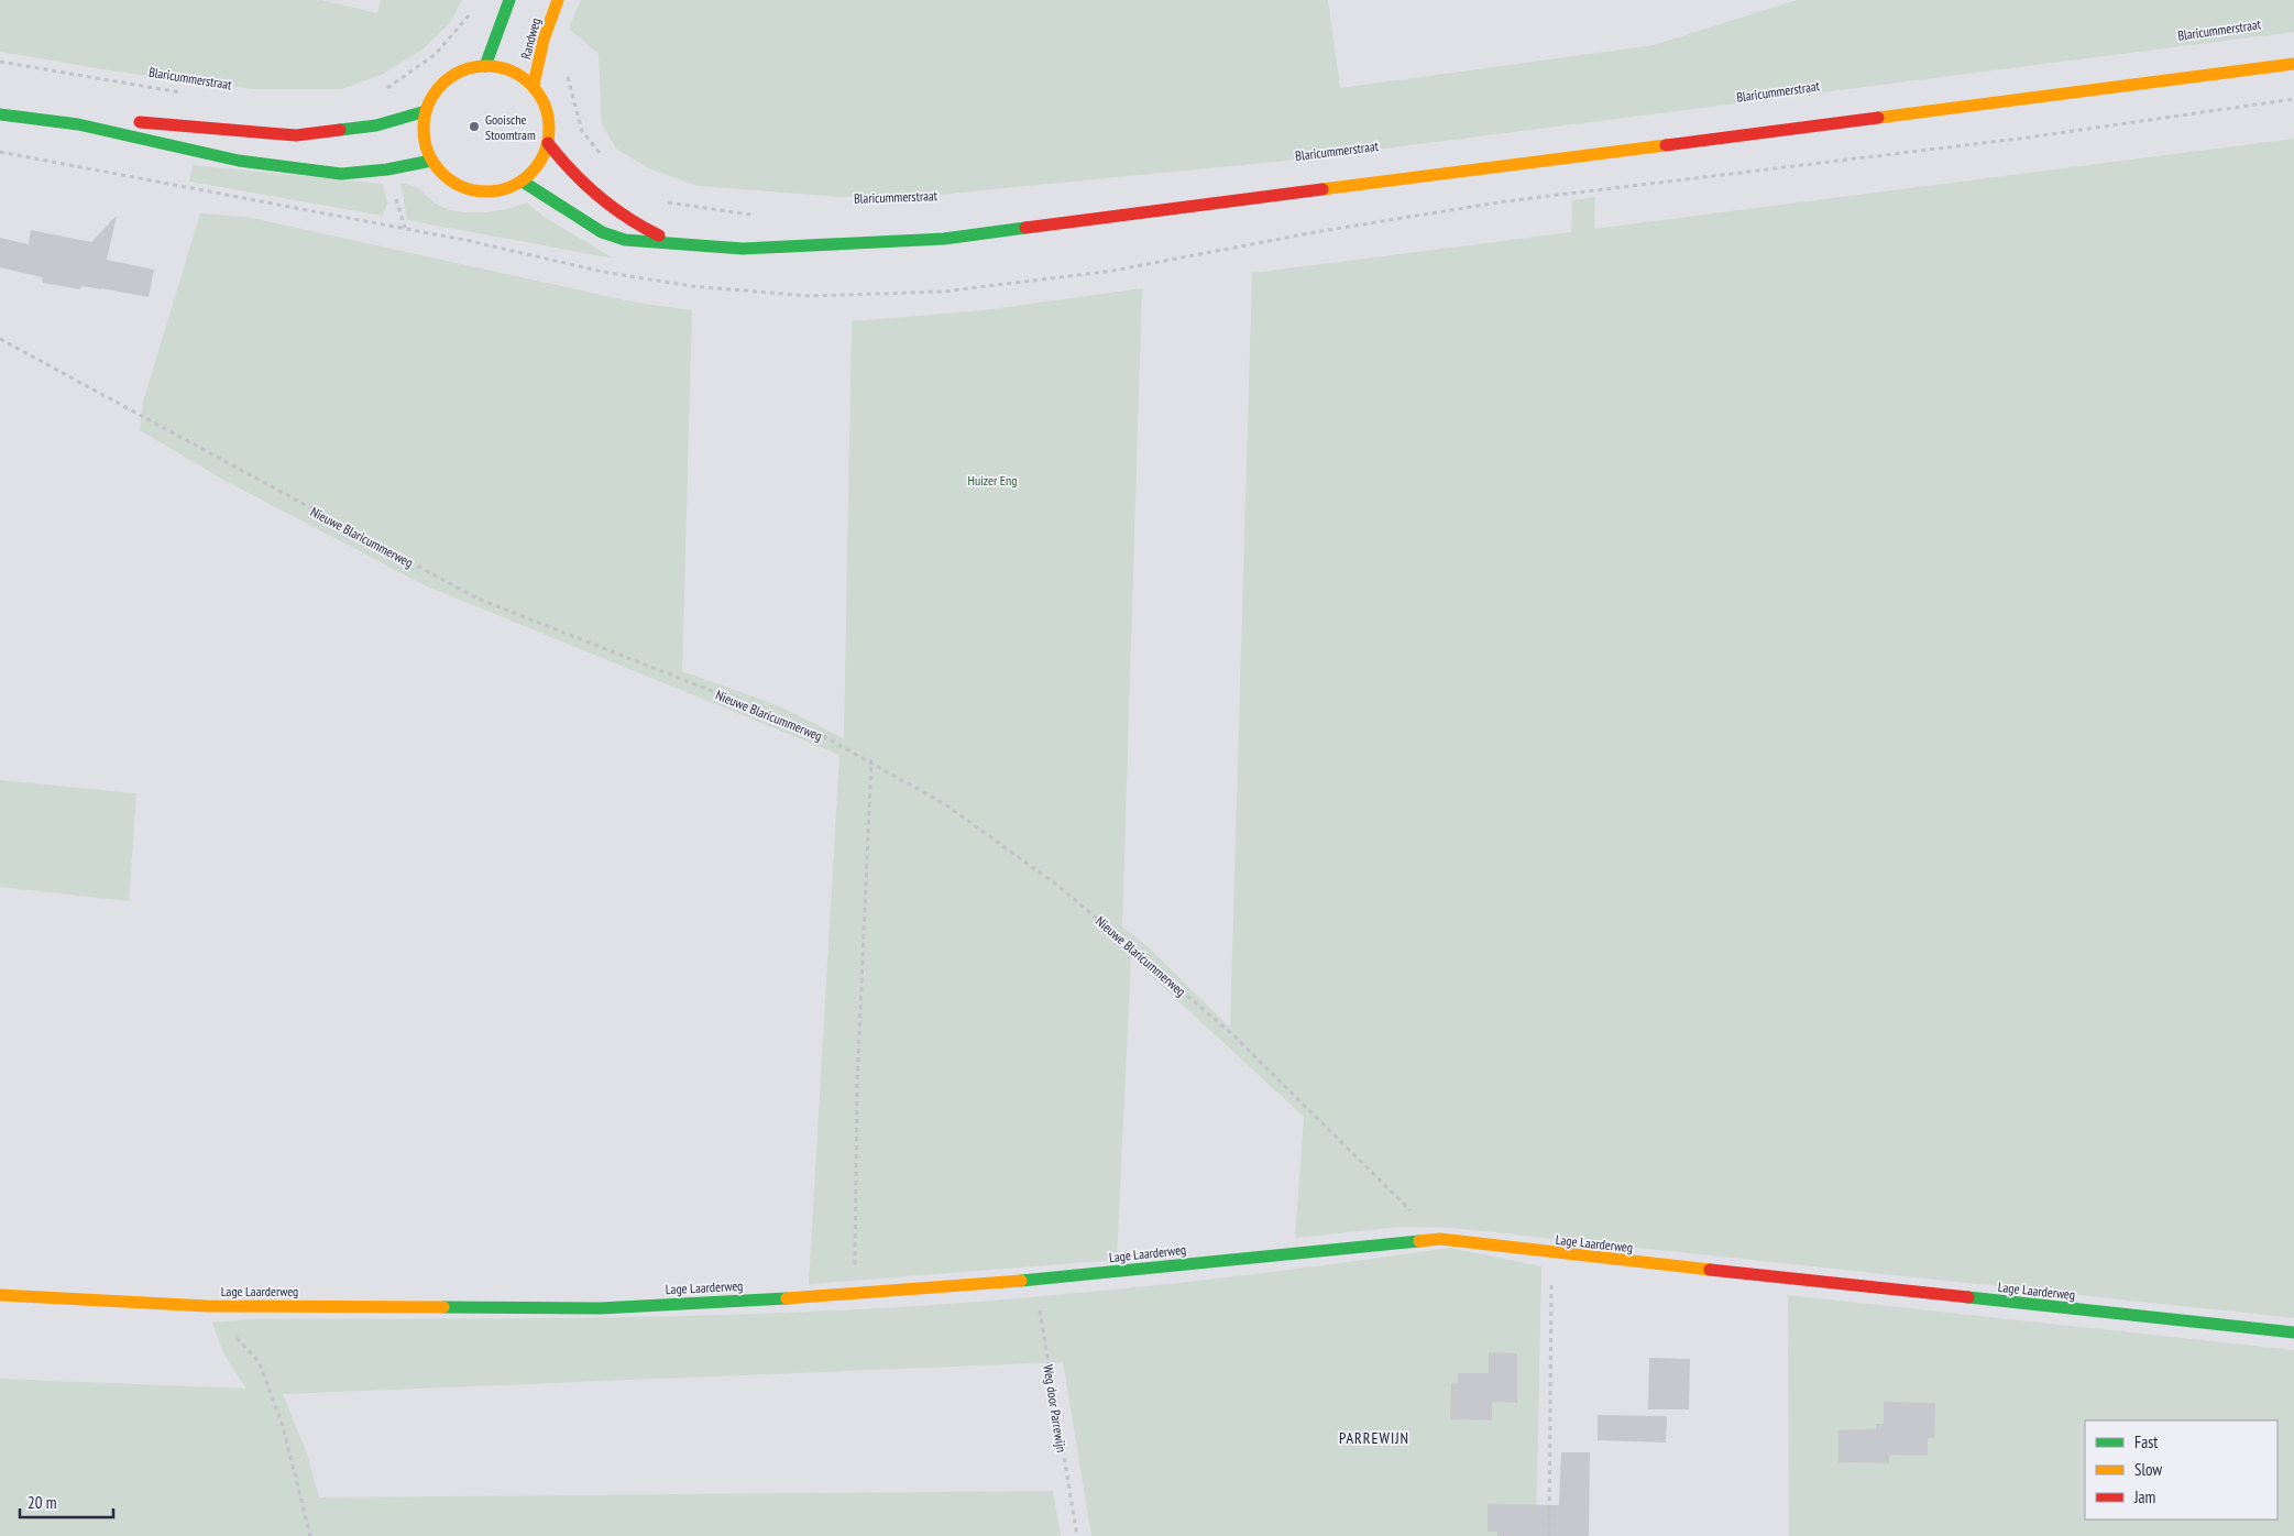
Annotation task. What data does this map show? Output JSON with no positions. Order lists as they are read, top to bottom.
{
  "streets": {
    "main road": ["Randweg", "Lage Laarderweg"],
    "path": ["Blaricummerstraat", "Nieuwe Blaricummerweg", "Weg door Parrewijn"]
  },
  "crossings": [
    ["Nieuwe Blaricummerweg", "Lage Laarderweg"],
    ["Lage Laarderweg", "Weg door Parrewijn"]
  ],
  "districts": ["PARREWIJN"],
  "parks": ["Huizer Eng"],
  "places": ["Gooische Stoomtram"],
  "legend": ["Fast", "Slow", "Jam"],
  "scale_bar": "20 m"
}
